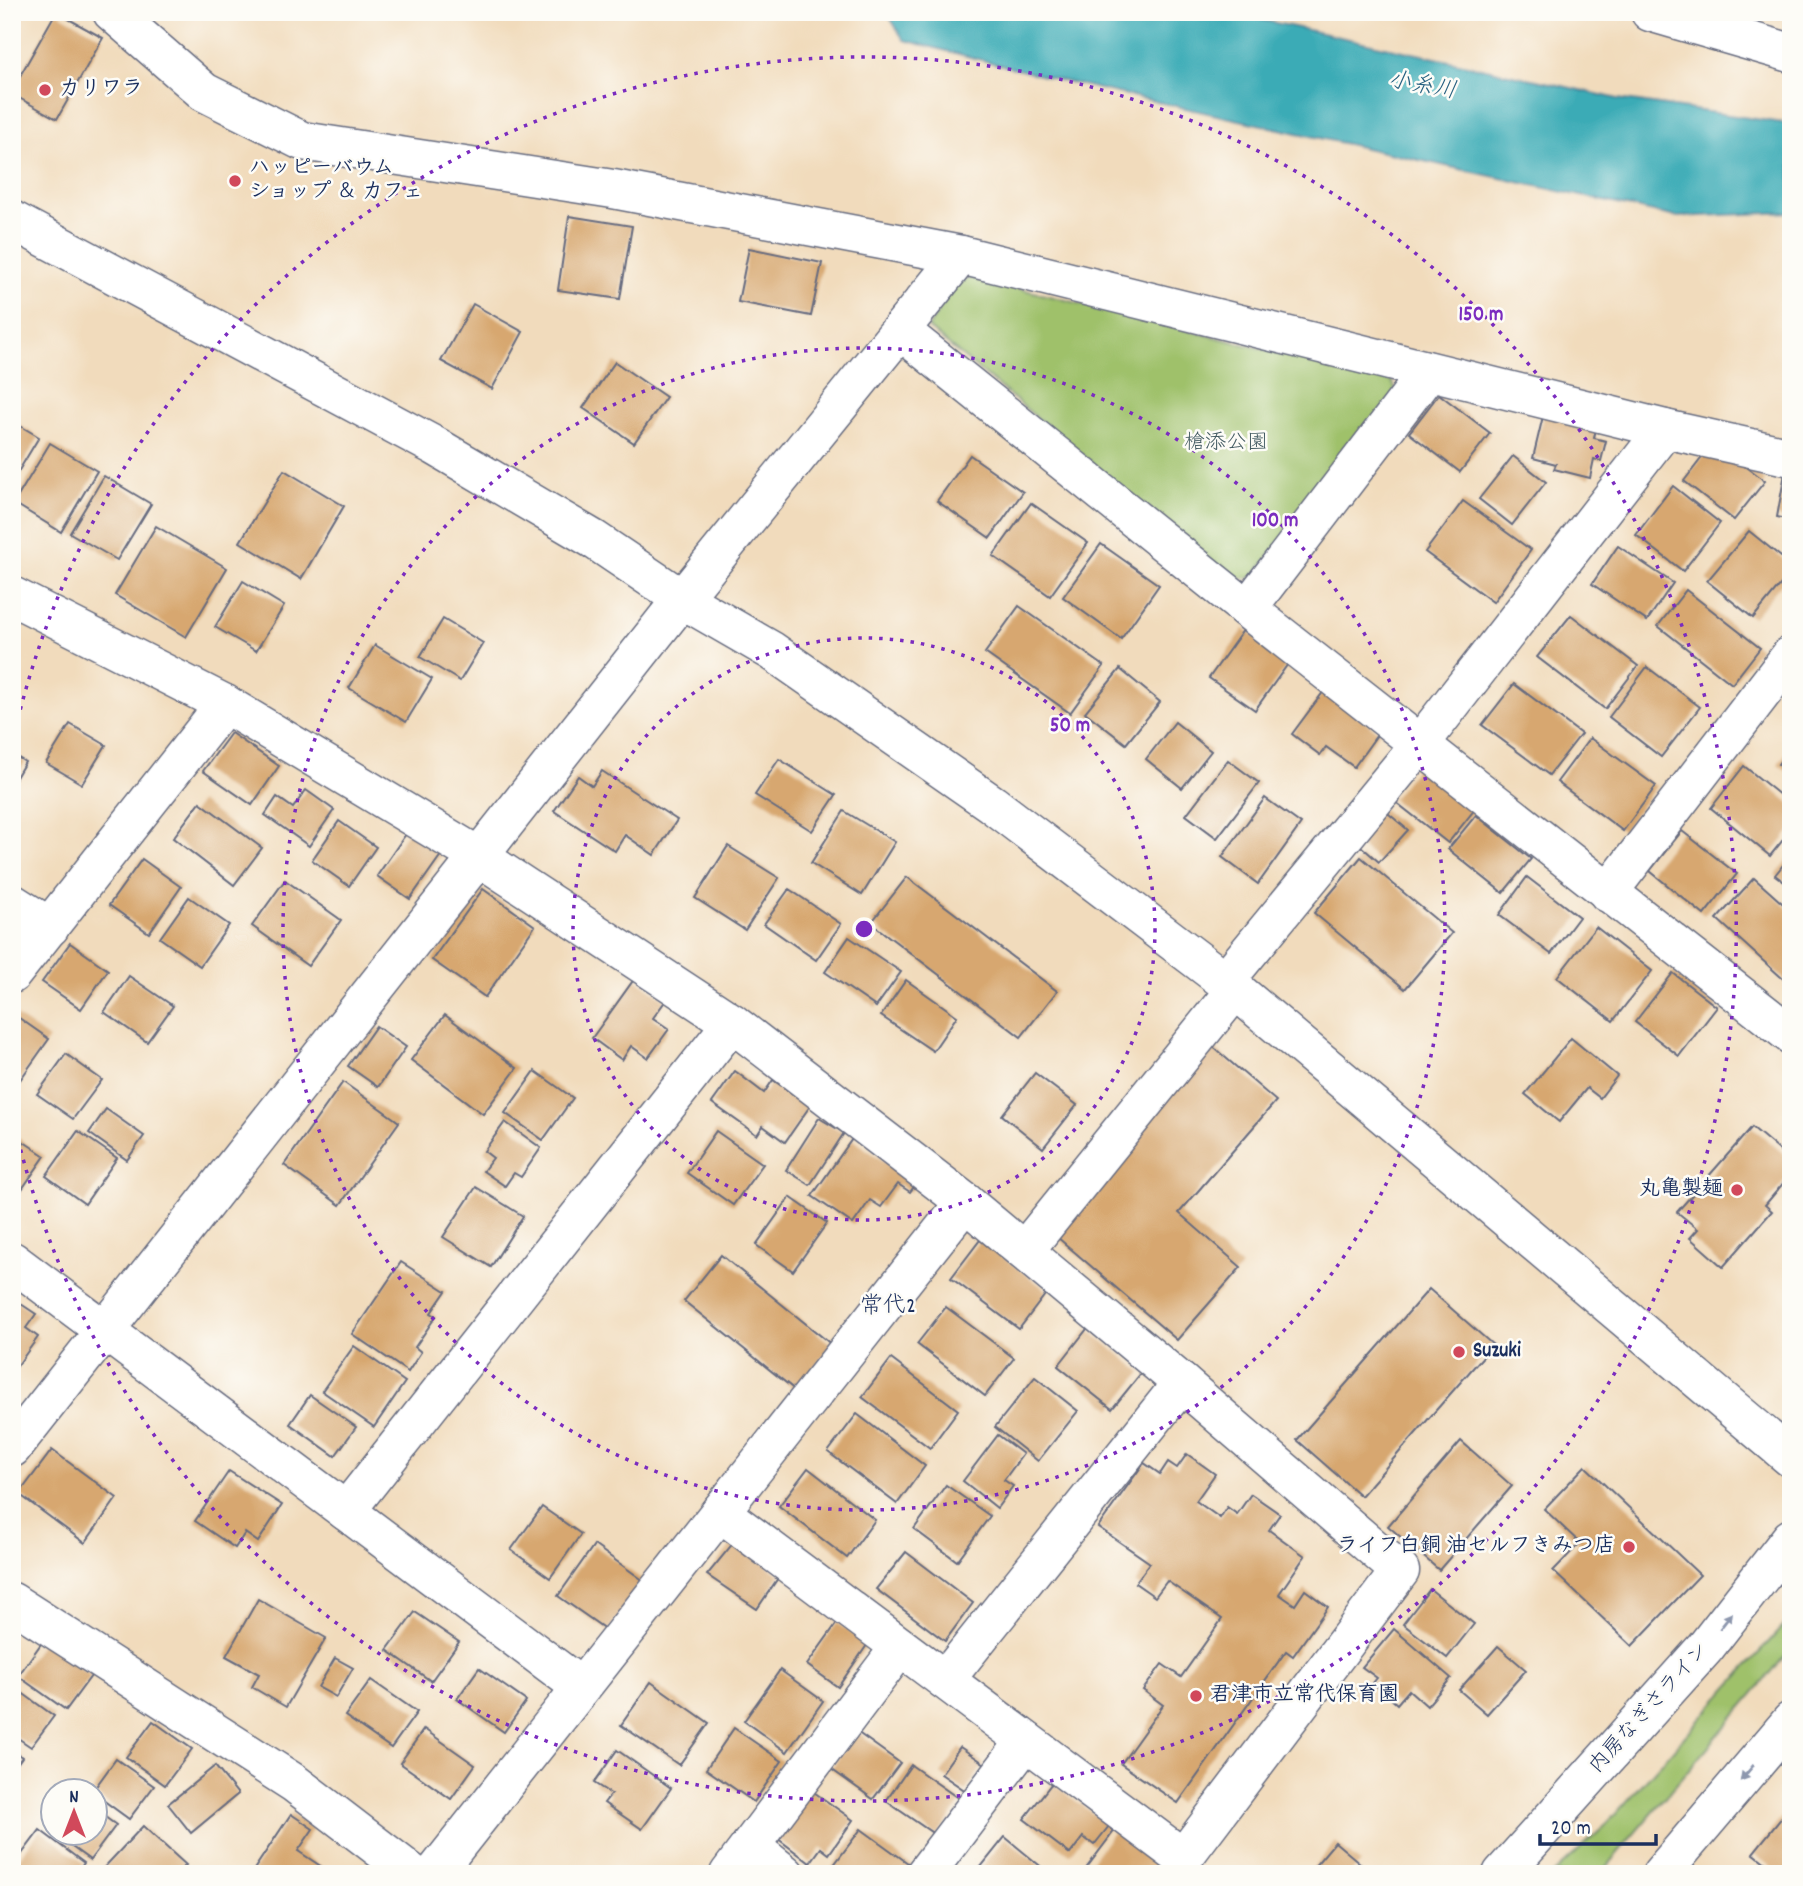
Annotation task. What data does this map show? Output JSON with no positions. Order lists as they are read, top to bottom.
{
  "streets": {
    "main road": ["内房なぎさライン"]
  },
  "districts": ["常代2"],
  "water": ["小糸川"],
  "parks": ["槍添公園"],
  "places": [
    "カリワラ",
    "ハッピーバウム ショップ ＆ カフェ",
    "丸亀製麺",
    "Suzuki",
    "ライフ白銅 油セルフきみつ店",
    "君津市立常代保育園"
  ],
  "scale_bar": "20 m",
  "north": "top",
  "rings": ["150 m", "100 m", "50 m"]
}
